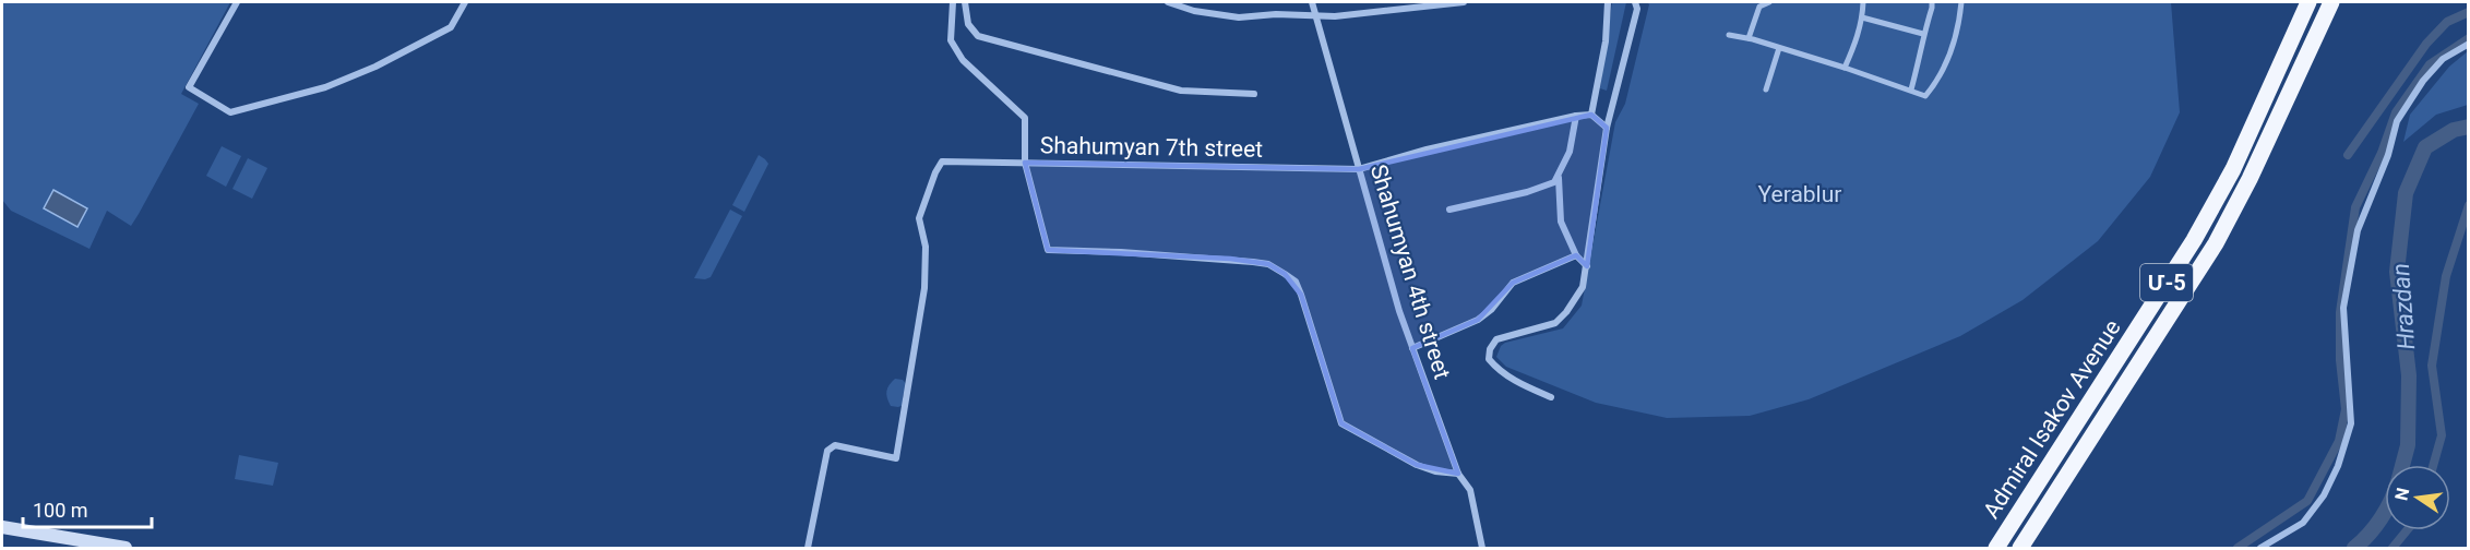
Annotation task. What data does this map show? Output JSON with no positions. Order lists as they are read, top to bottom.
{
  "streets": {
    "highway": ["Մ-5", "Admiral Isakov Avenue"],
    "street": ["Shahumyan 7th street", "Shahumyan 4th street"]
  },
  "crossings": [
    ["Shahumyan 7th street", "Shahumyan 4th street"]
  ],
  "water": ["Hrazdan"],
  "parks": ["Yerablur"],
  "scale_bar": "100 m",
  "north": "left"
}
